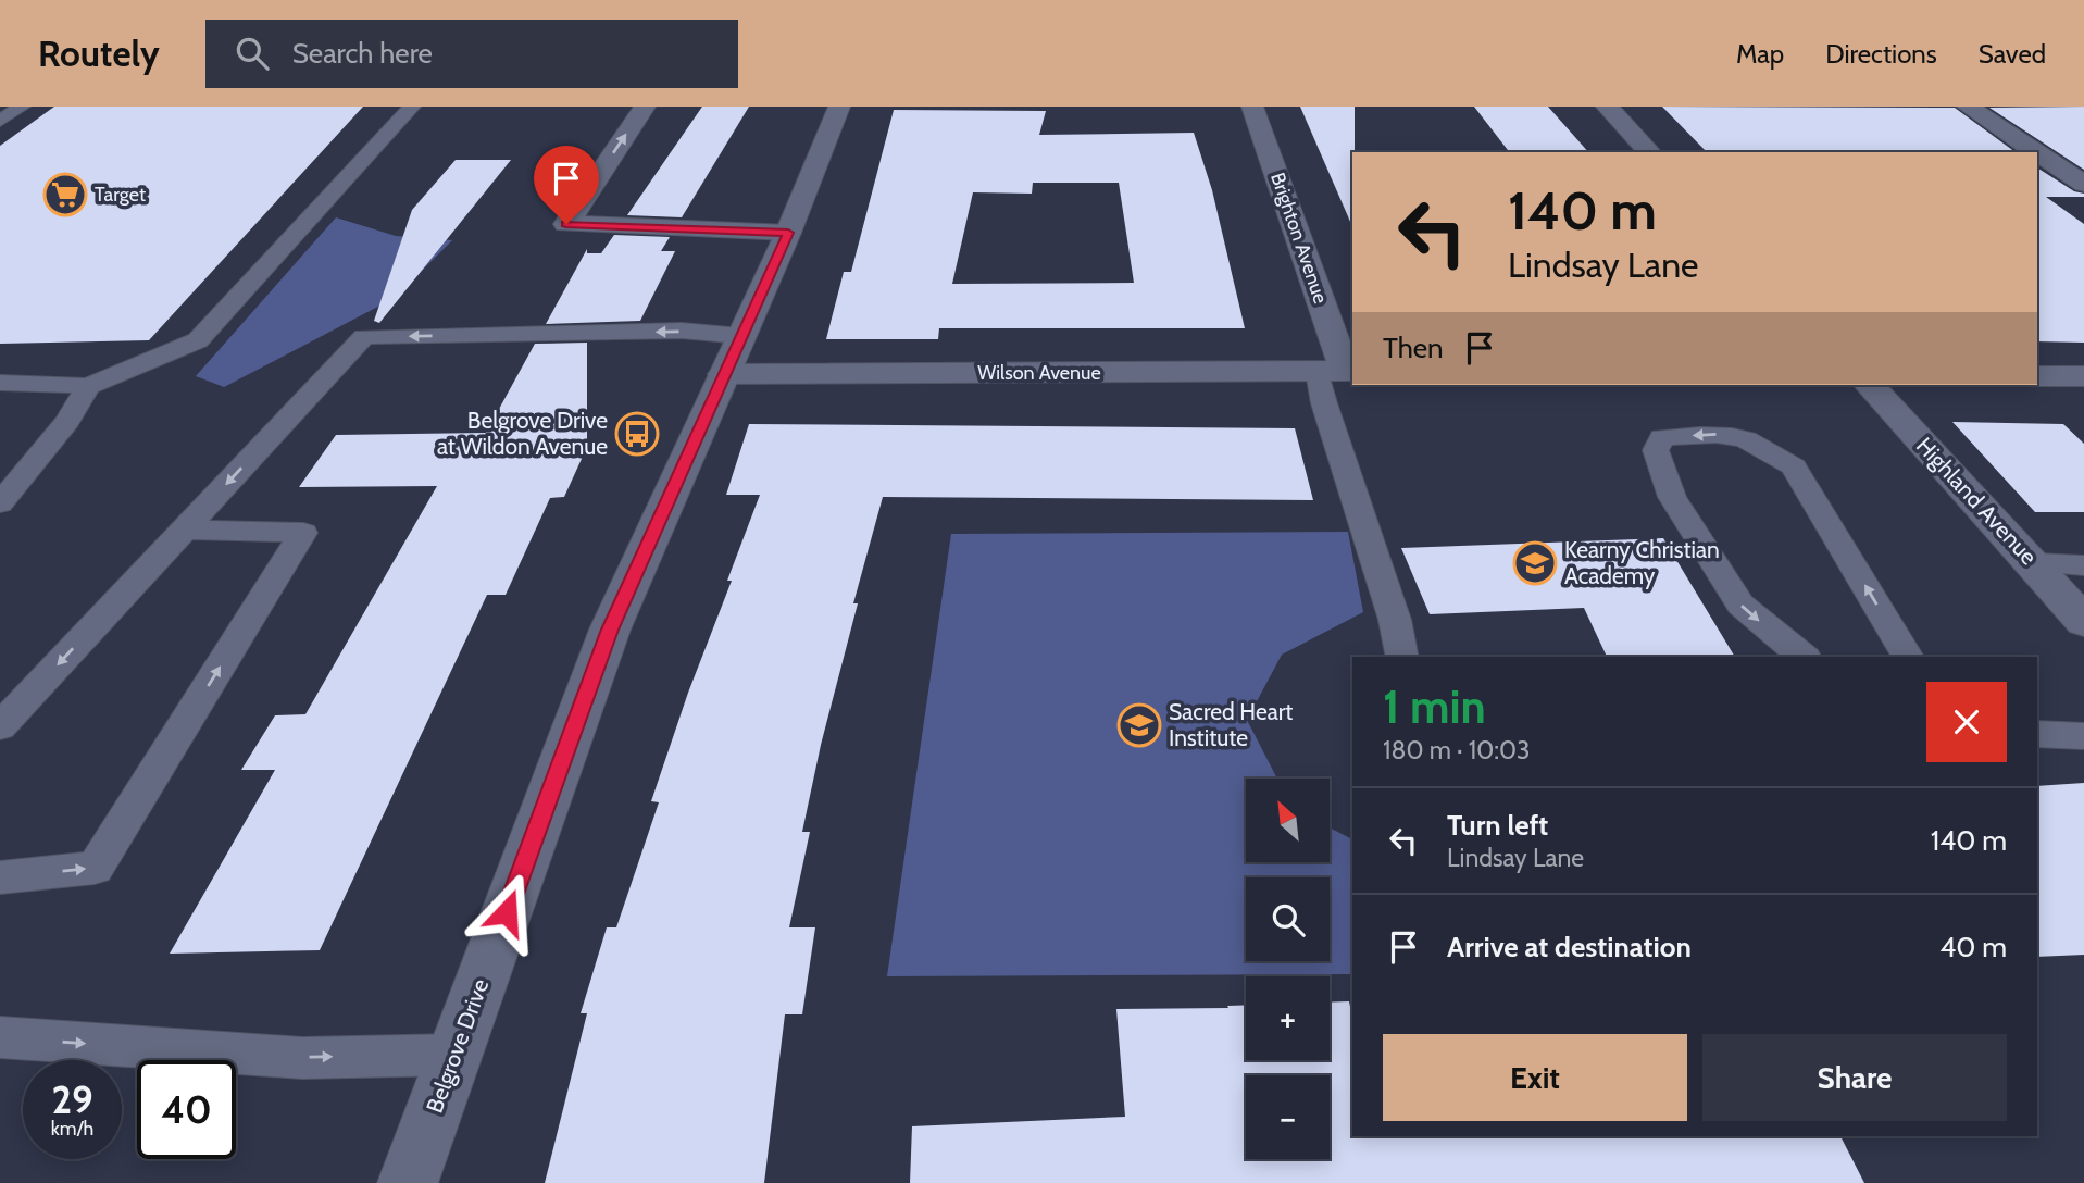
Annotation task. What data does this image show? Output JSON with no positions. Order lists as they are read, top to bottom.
{
  "streets": {
    "street": [
      "Brighton Avenue",
      "Wilson Avenue",
      "Highland Avenue",
      "Belgrove Drive"
    ]
  },
  "crossings": [
    ["Brighton Avenue", "Wilson Avenue"],
    ["Wilson Avenue", "Belgrove Drive"]
  ],
  "places": {
    "supermarket": ["Target"],
    "bus stop": ["Belgrove Drive at Wildon Avenue"],
    "school or university": ["Kearny Christian Academy", "Sacred Heart Institute"]
  },
  "north": "top left",
  "page": {
    "header": "Routely",
    "search": "Search here",
    "nav": ["Map", "Directions", "Saved"],
    "turn": ["140 m", "Lindsay Lane"],
    "then": "Then",
    "heading": ["1 min", "180 m · 10:03"],
    "map_buttons": ["+", "−"],
    "list": [
      {
        "name": "Turn left",
        "note": "Lindsay Lane",
        "value": "140 m"
      },
      {
        "name": "Arrive at destination",
        "value": "40 m"
      }
    ],
    "buttons": ["Exit", "Share"],
    "speed": "29 km/h",
    "limit": "40"
  }
}
